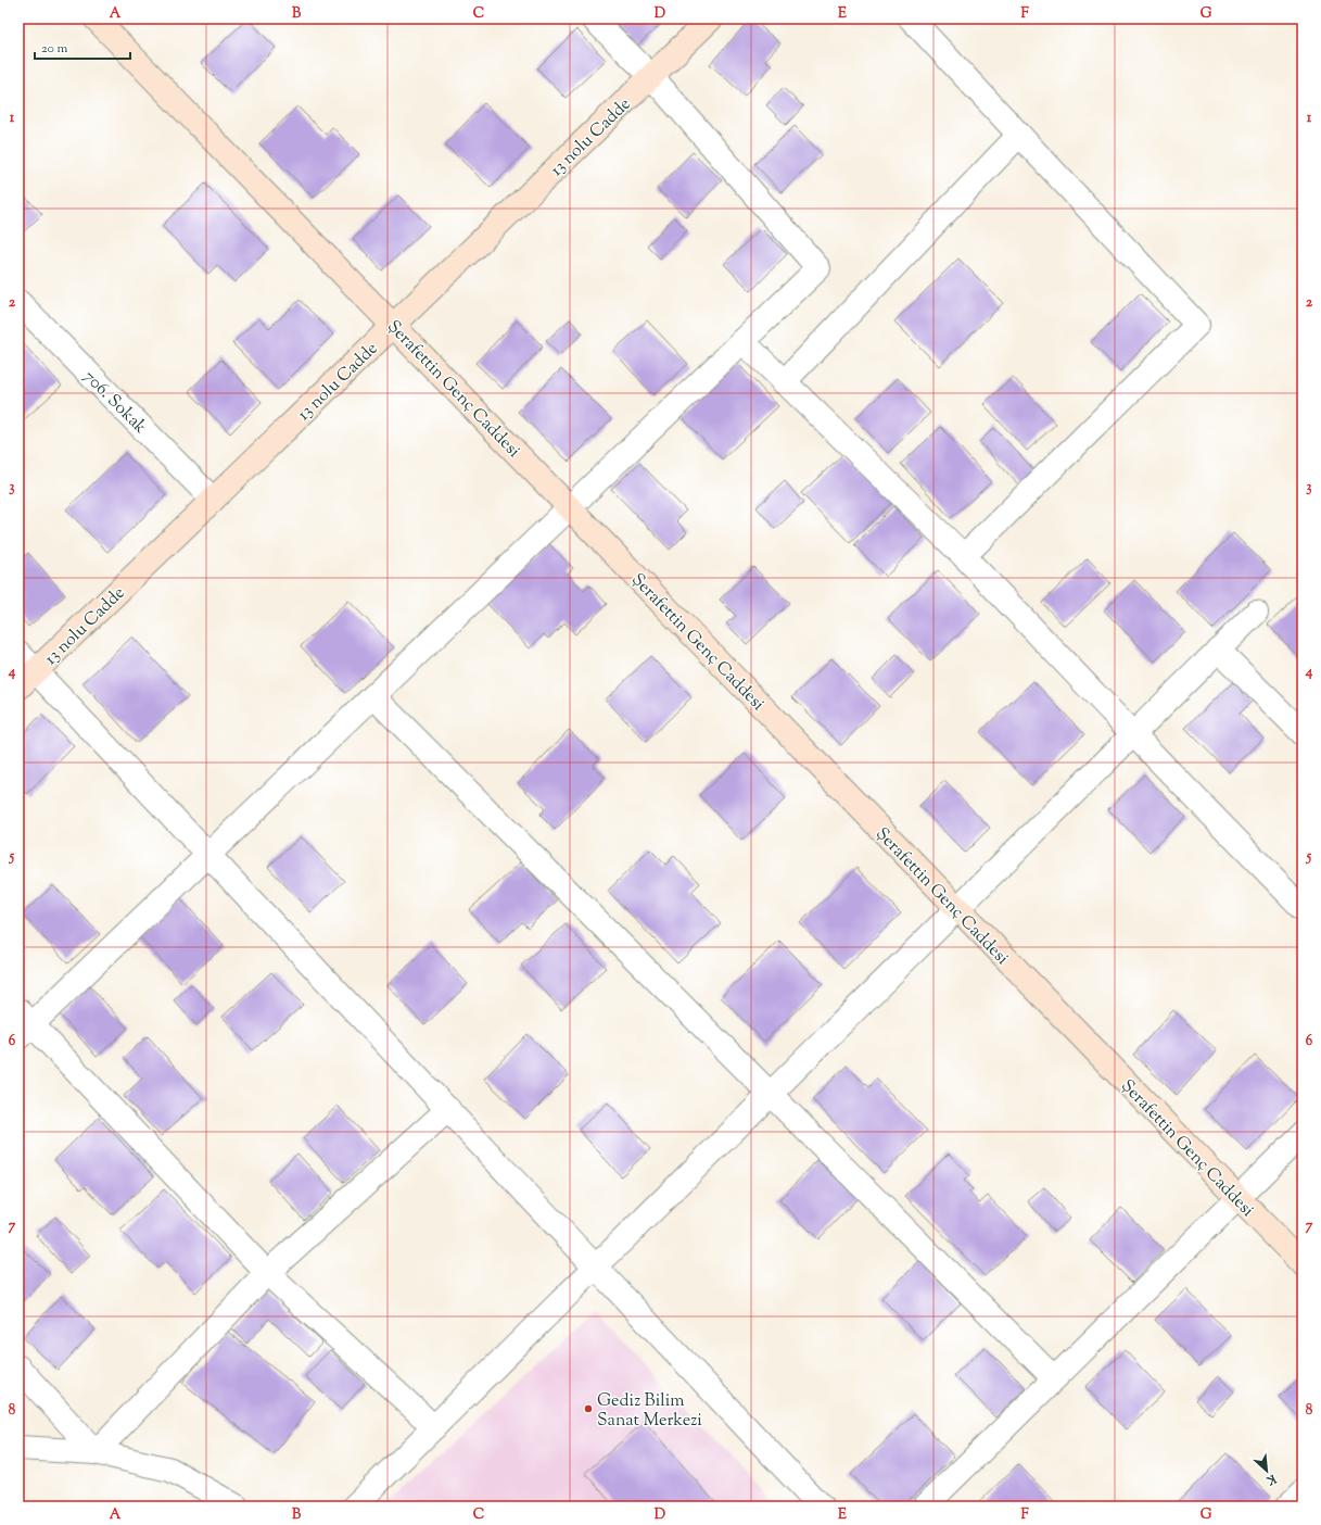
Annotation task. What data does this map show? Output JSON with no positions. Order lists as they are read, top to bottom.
{
  "streets": {
    "street": ["13 nolu Cadde", "Şerafettin Genç Caddesi", "706. Sokak"]
  },
  "crossings": [
    ["13 nolu Cadde", "Şerafettin Genç Caddesi"],
    ["13 nolu Cadde", "706. Sokak"]
  ],
  "places": ["Gediz Bilim Sanat Merkezi"],
  "scale_bar": "20 m",
  "north": "bottom right",
  "grid": {
    "columns": [
      "A",
      "B",
      "C",
      "D",
      "E",
      "F",
      "G"
    ],
    "rows": [
      "1",
      "2",
      "3",
      "4",
      "5",
      "6",
      "7",
      "8"
    ]
  }
}
